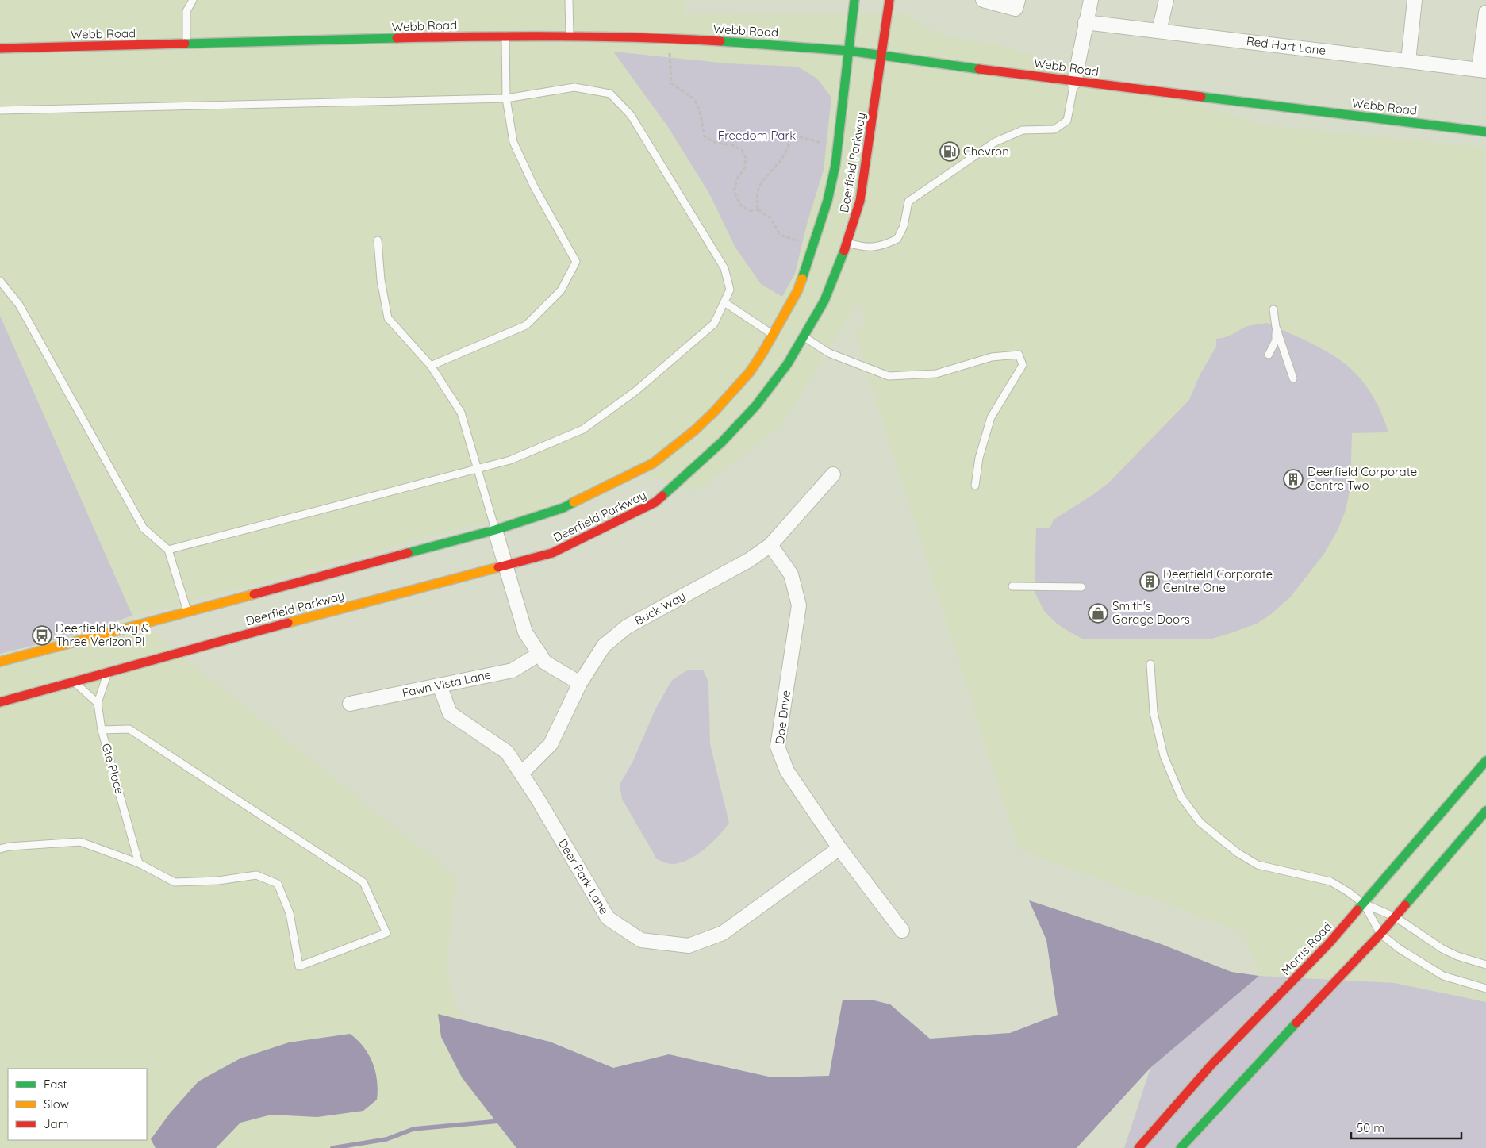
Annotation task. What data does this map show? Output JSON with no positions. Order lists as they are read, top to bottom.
{
  "streets": {
    "main road": ["Webb Road", "Deerfield Parkway", "Morris Road"],
    "street": [
      "Red Hart Lane",
      "Buck Way",
      "Fawn Vista Lane",
      "Doe Drive",
      "Deer Park Lane"
    ],
    "lane": ["Gte Place"]
  },
  "crossings": [
    ["Webb Road", "Deerfield Parkway"],
    ["Buck Way", "Doe Drive"],
    ["Buck Way", "Deer Park Lane"],
    ["Fawn Vista Lane", "Deer Park Lane"],
    ["Doe Drive", "Deer Park Lane"]
  ],
  "parks": ["Freedom Park"],
  "places": {
    "fuel station": ["Chevron"],
    "building": ["Deerfield Corporate Centre Two", "Deerfield Corporate Centre One"],
    "shop": ["Smith's Garage Doors"],
    "bus stop": ["Deerfield Pkwy & Three Verizon Pl"]
  },
  "legend": ["Fast", "Slow", "Jam"],
  "scale_bar": "50 m"
}
